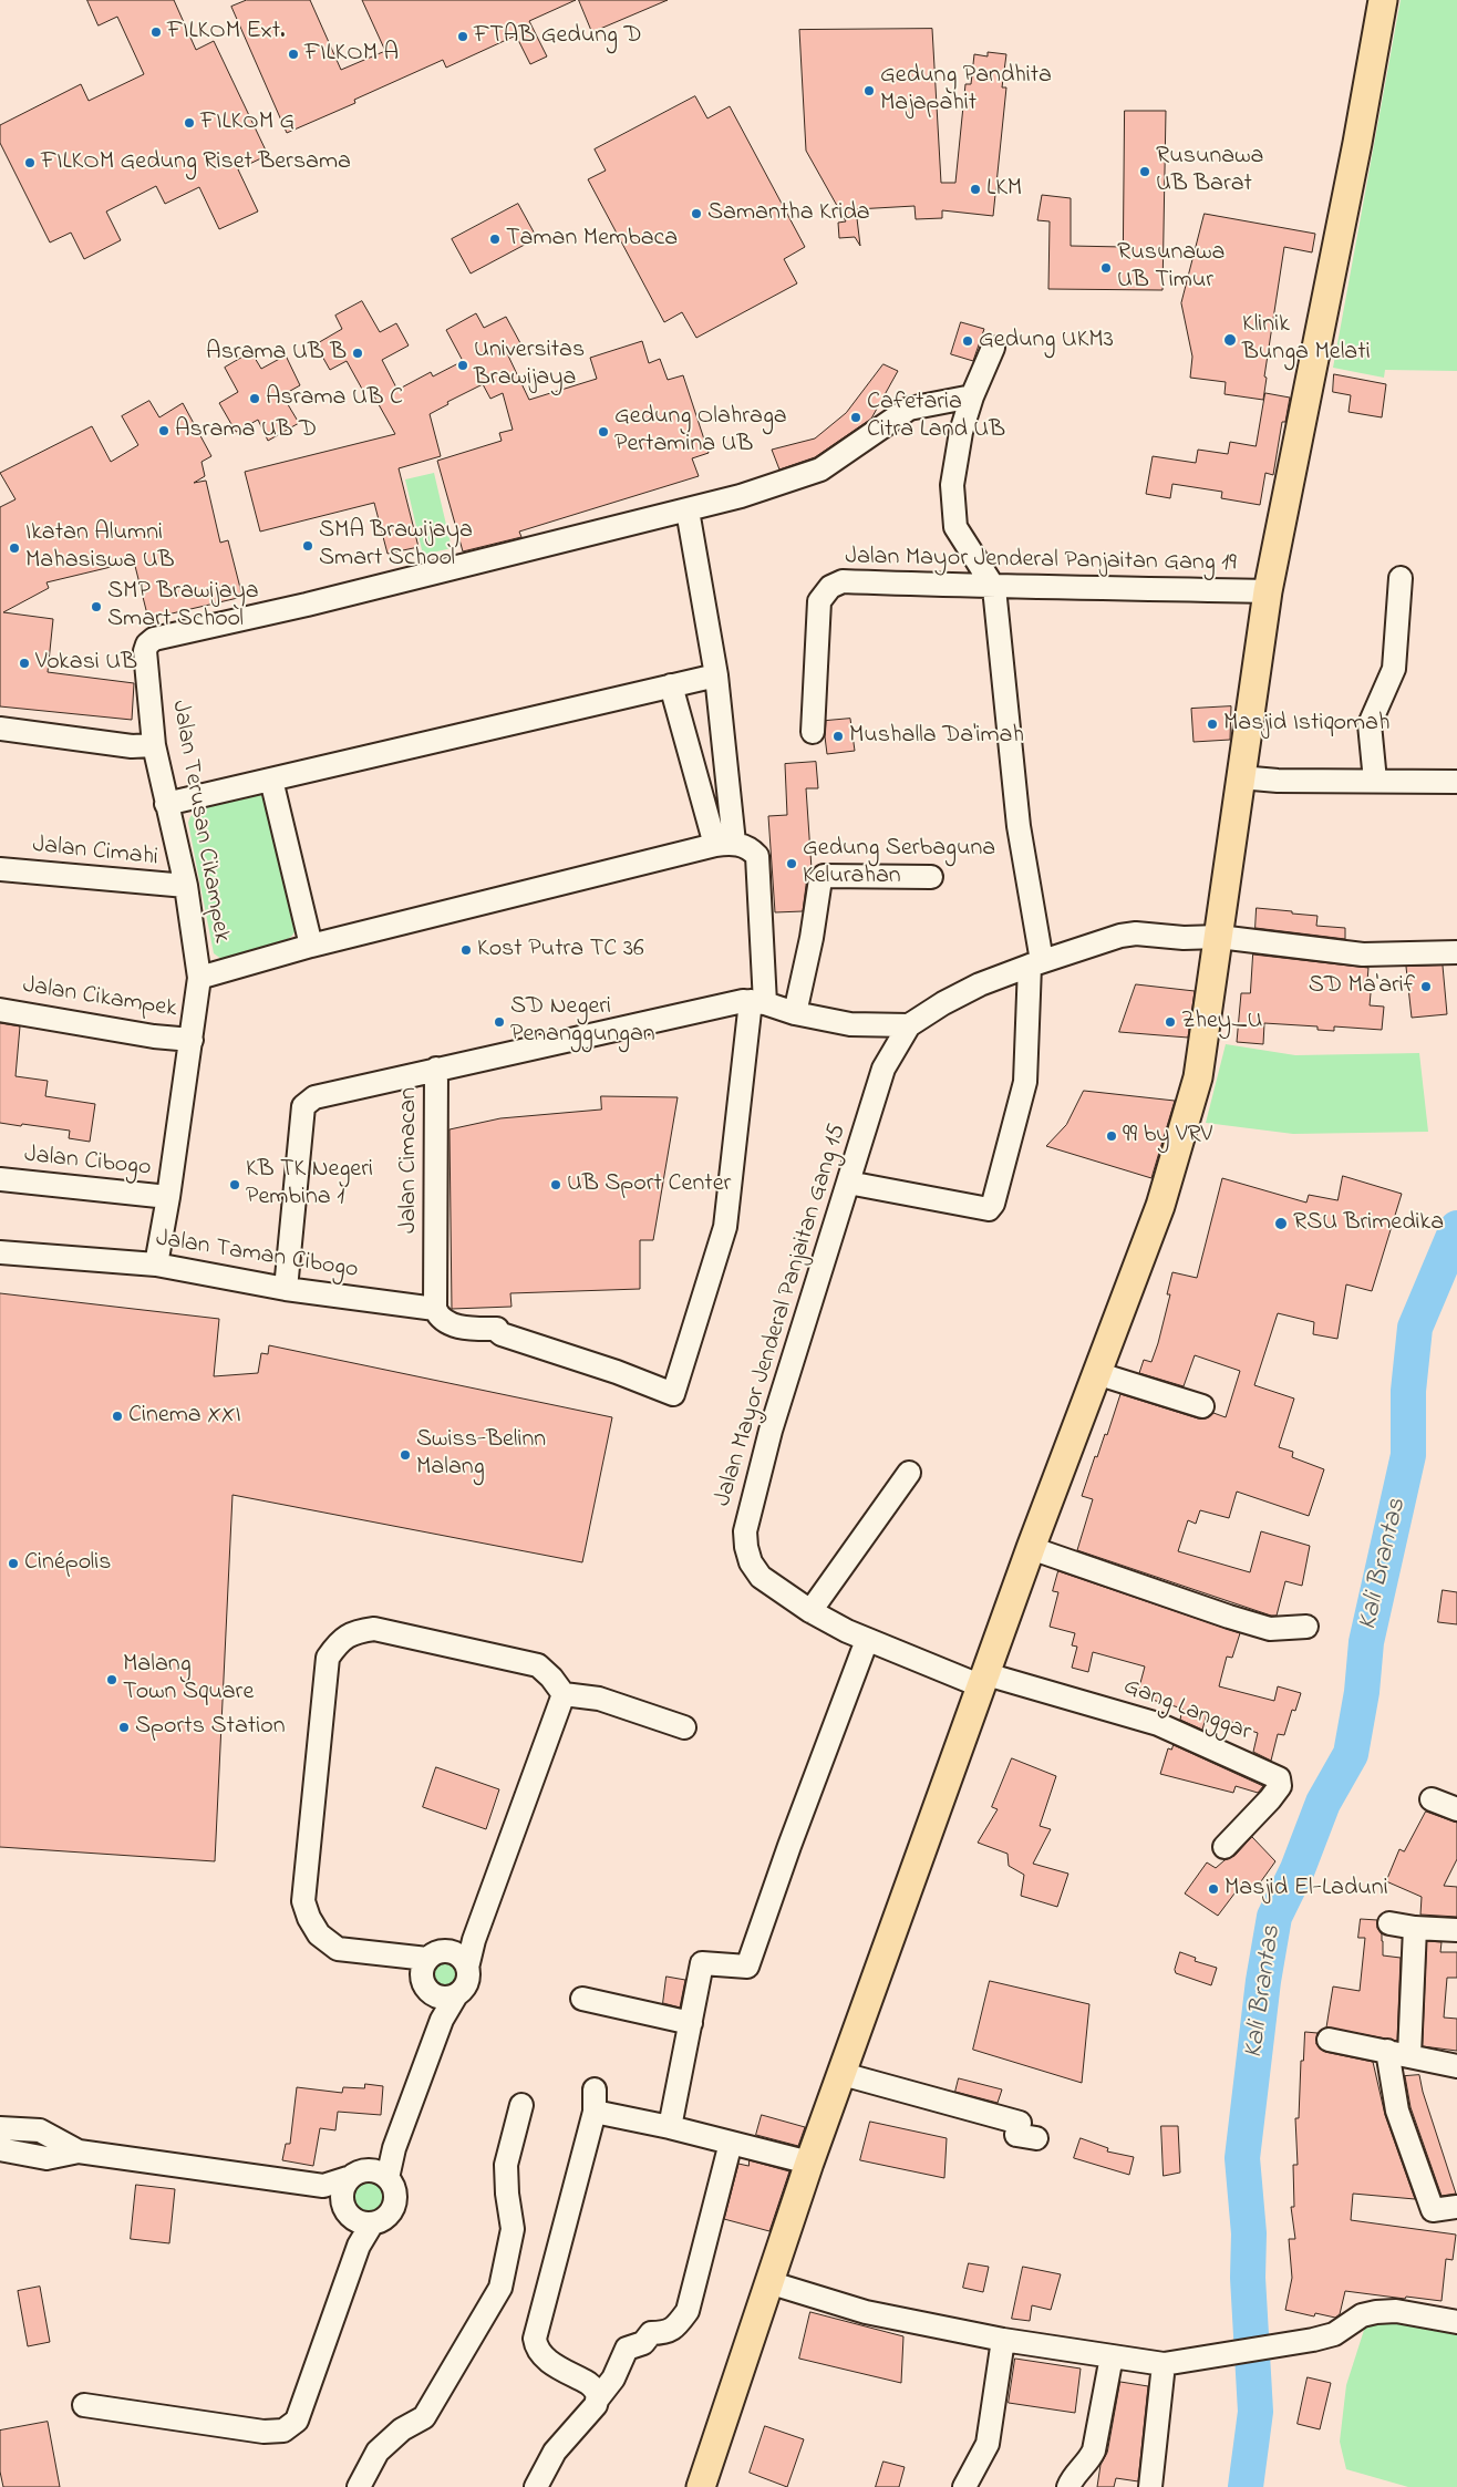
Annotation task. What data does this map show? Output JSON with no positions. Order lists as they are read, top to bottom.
{
  "streets": {
    "street": [
      "Jalan Mayor Jenderal Panjaitan Gang 19",
      "Jalan Terusan Cikampek",
      "Jalan Cimahi",
      "Jalan Cikampek",
      "Jalan Cimacan",
      "Jalan Cibogo",
      "Jalan Taman Cibogo",
      "Jalan Mayor Jenderal Panjaitan Gang 15",
      "Gang Langgar"
    ]
  },
  "crossings": [
    ["Jalan Terusan Cikampek", "Jalan Cimahi"],
    ["Jalan Terusan Cikampek", "Jalan Cikampek"],
    ["Jalan Terusan Cikampek", "Jalan Cibogo"],
    ["Jalan Terusan Cikampek", "Jalan Taman Cibogo"],
    ["Jalan Cimacan", "Jalan Taman Cibogo"],
    ["Jalan Mayor Jenderal Panjaitan Gang 15", "Gang Langgar"]
  ],
  "water": ["Kali Brantas"],
  "places": [
    "FILKOM Ext.",
    "FTAB Gedung D",
    "FILKOM A",
    "Gedung Pandhita Majapahit",
    "FILKOM G",
    "FILKOM Gedung Riset Bersama",
    "Rusunawa UB Barat",
    "LKM",
    "Samantha Krida",
    "Taman Membaca",
    "Rusunawa UB Timur",
    "Klinik Bunga Melati",
    "Gedung UKM3",
    "Asrama UB B",
    "Universitas Brawijaya",
    "Asrama UB C",
    "Cafetaria Citra Land UB",
    "Asrama UB D",
    "Gedung Olahraga Pertamina UB",
    "SMA Brawijaya Smart School",
    "Ikatan Alumni Mahasiswa UB",
    "SMP Brawijaya Smart School",
    "Vokasi UB",
    "Masjid Istiqomah",
    "Mushalla Da'imah",
    "Gedung Serbaguna Kelurahan",
    "Kost Putra TC 36",
    "SD Ma'arif",
    "SD Negeri Penanggungan",
    "Zhey_U",
    "99 by VRV",
    "KB TK Negeri Pembina 1",
    "UB Sport Center",
    "RSU Brimedika",
    "Cinema XXI",
    "Swiss-Belinn Malang",
    "Cinépolis",
    "Malang Town Square",
    "Sports Station",
    "Masjid El-Laduni"
  ]
}
